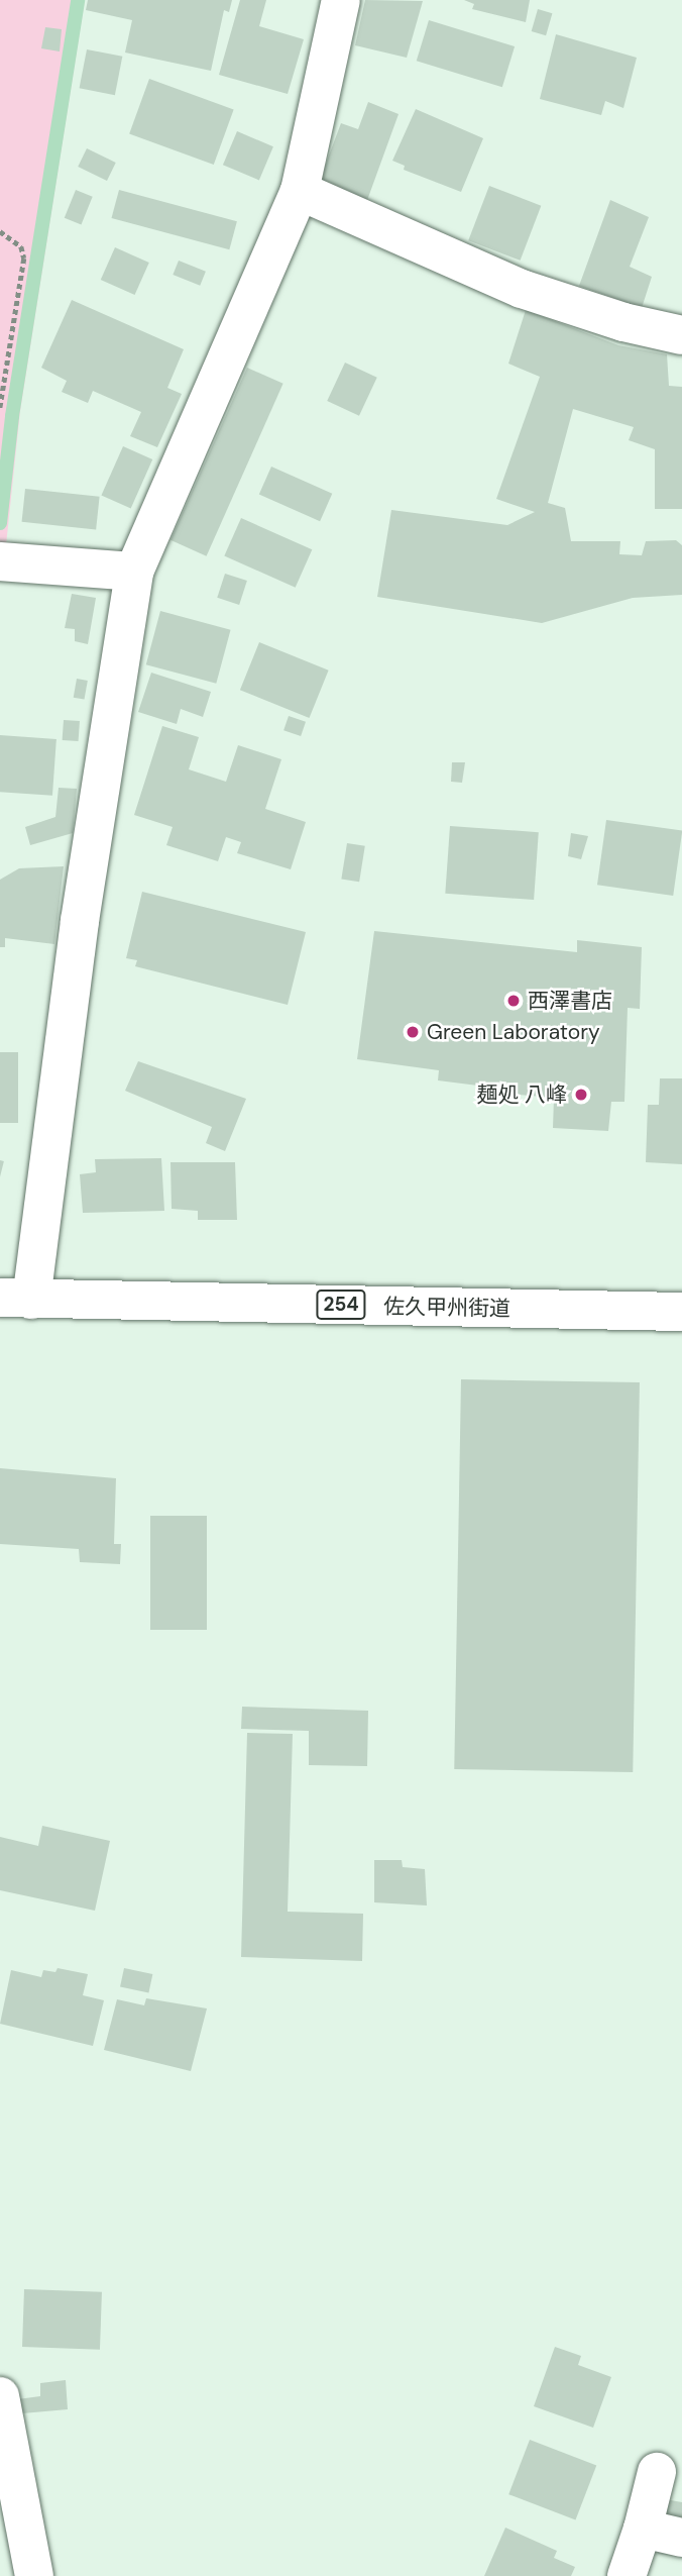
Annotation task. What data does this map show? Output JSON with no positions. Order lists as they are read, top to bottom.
{
  "streets": {
    "main road": ["254", "佐久甲州街道"]
  },
  "places": ["西澤書店", "Green Laboratory", "麺処 八峰"]
}
